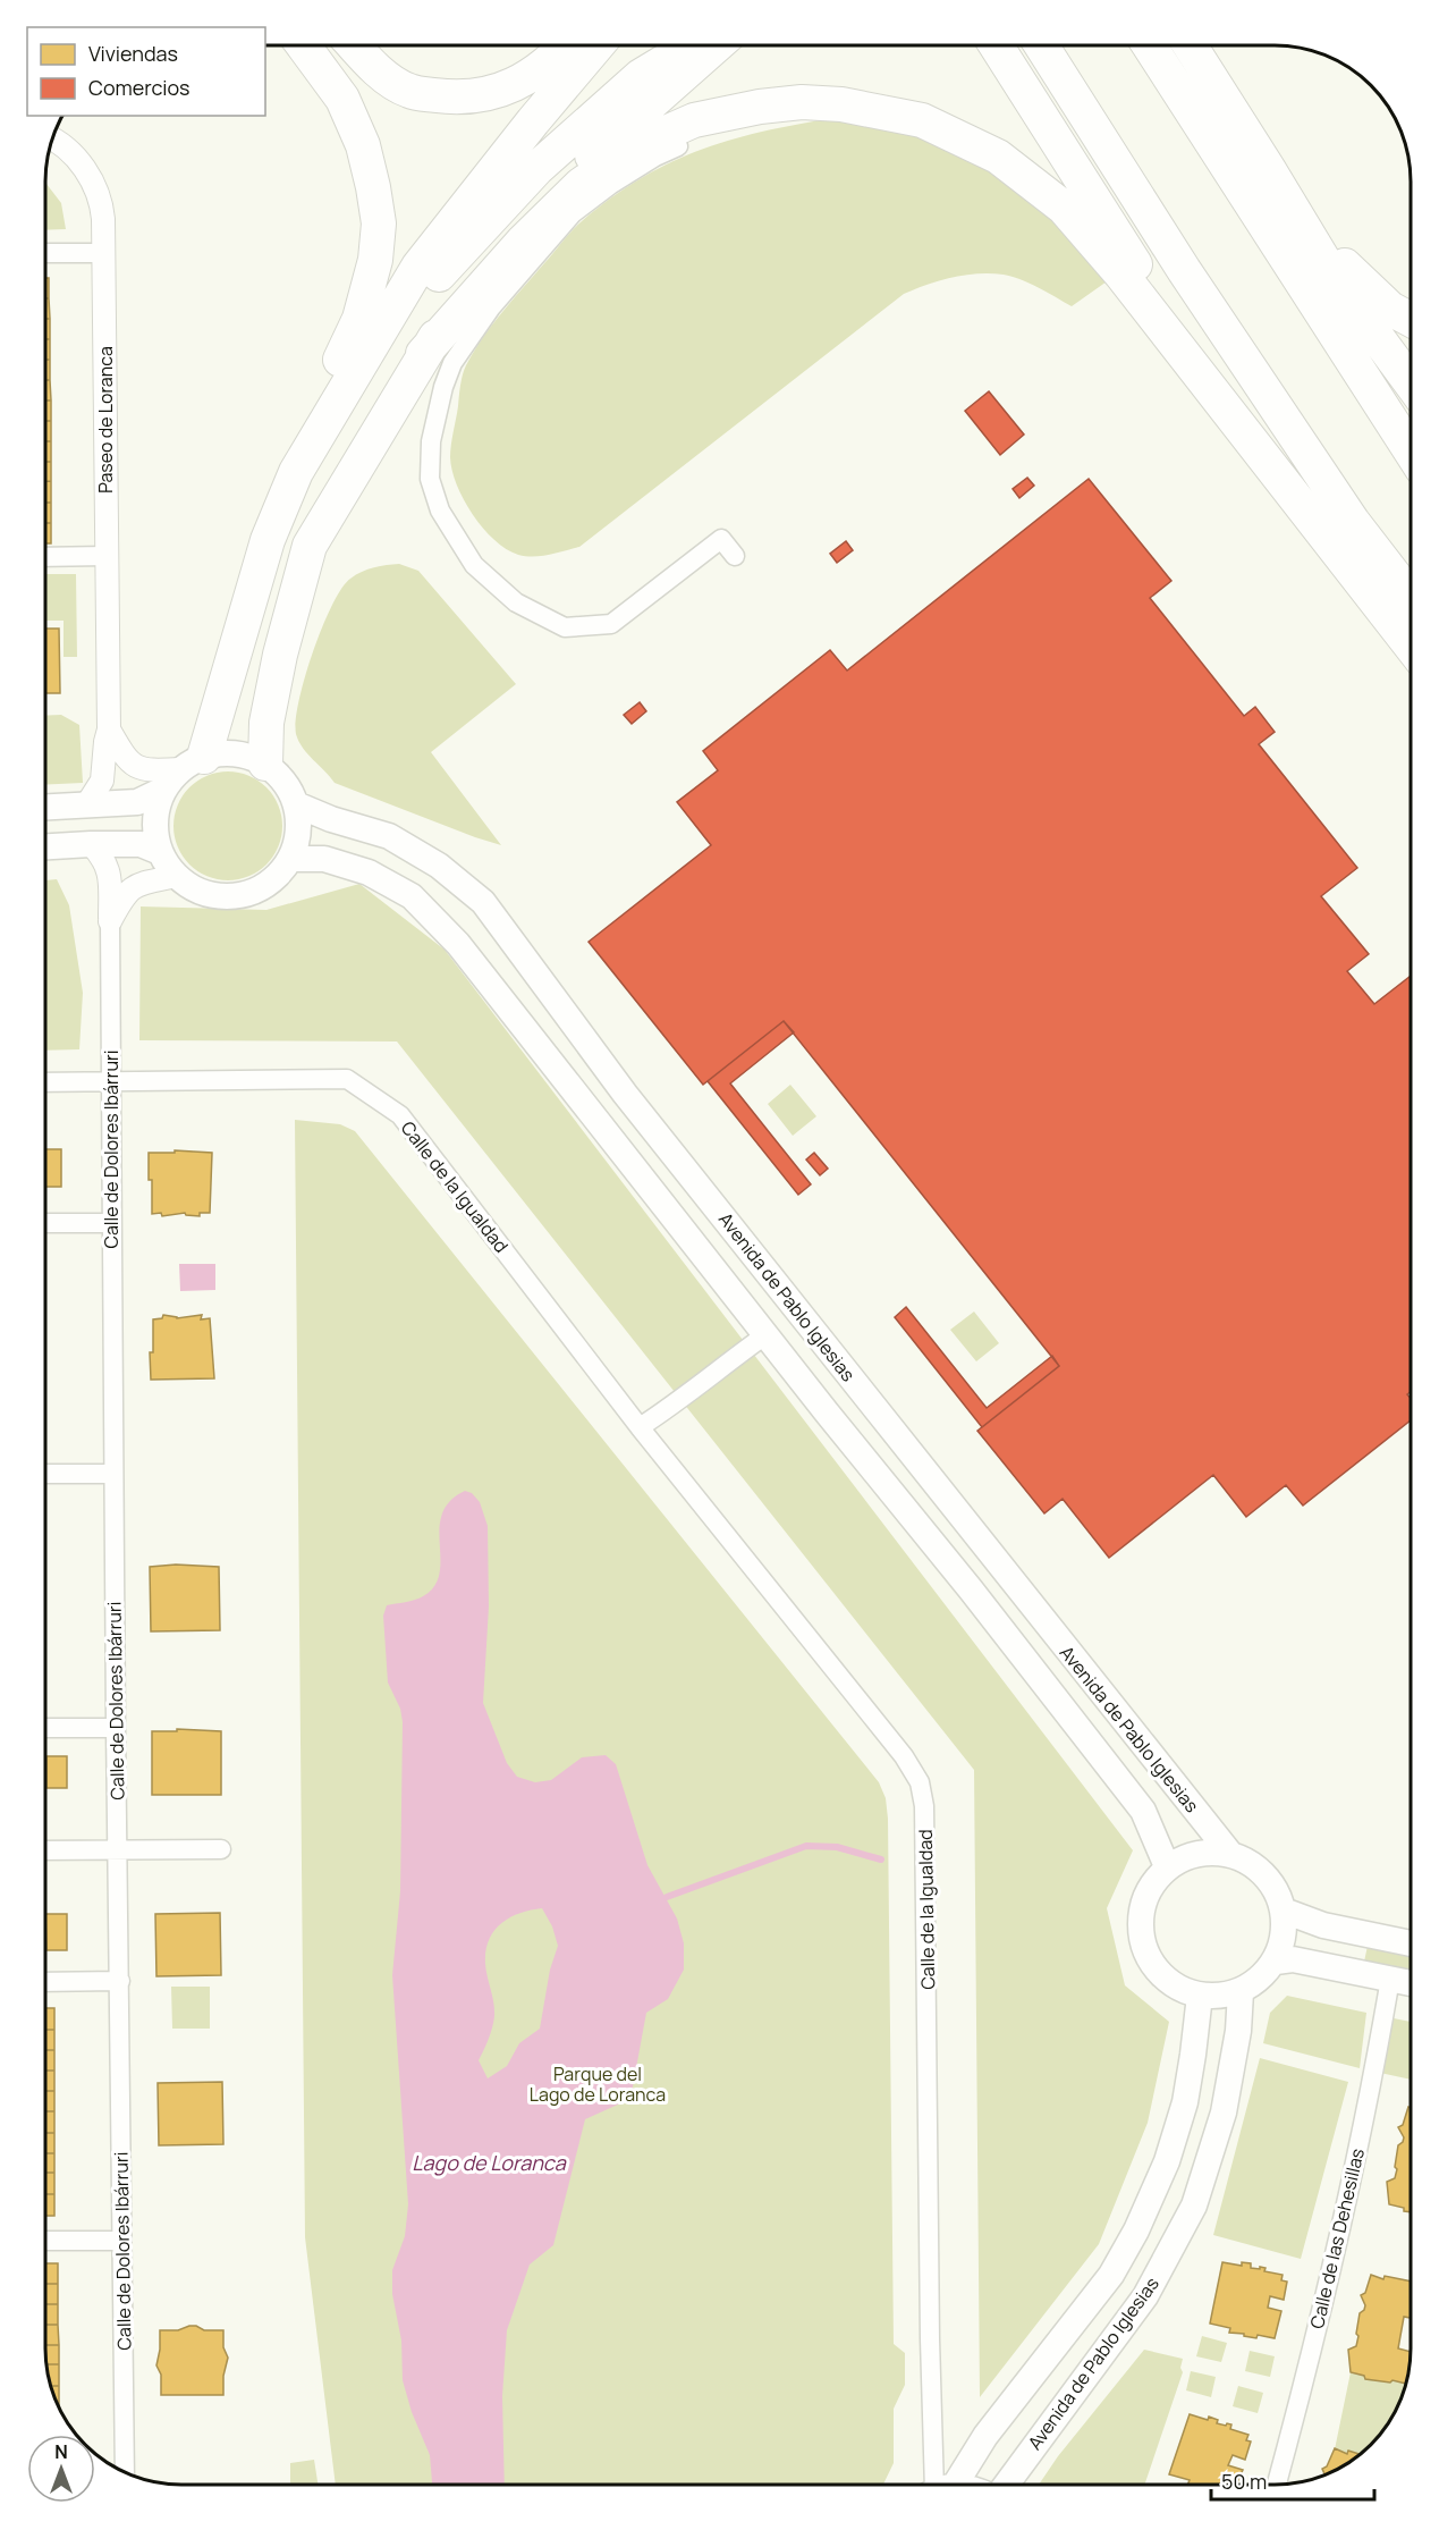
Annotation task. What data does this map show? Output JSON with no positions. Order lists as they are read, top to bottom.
{
  "streets": {
    "main road": ["Avenida de Pablo Iglesias"],
    "street": [
      "Paseo de Loranca",
      "Calle de Dolores Ibárruri",
      "Calle de la Igualdad",
      "Calle de las Dehesillas"
    ]
  },
  "crossings": [
    ["Paseo de Loranca", "Avenida de Pablo Iglesias"],
    ["Calle de Dolores Ibárruri", "Calle de la Igualdad"]
  ],
  "water": ["Lago de Loranca"],
  "parks": ["Parque del Lago de Loranca"],
  "legend": ["Viviendas", "Comercios"],
  "scale_bar": "50 m",
  "north": "top"
}
